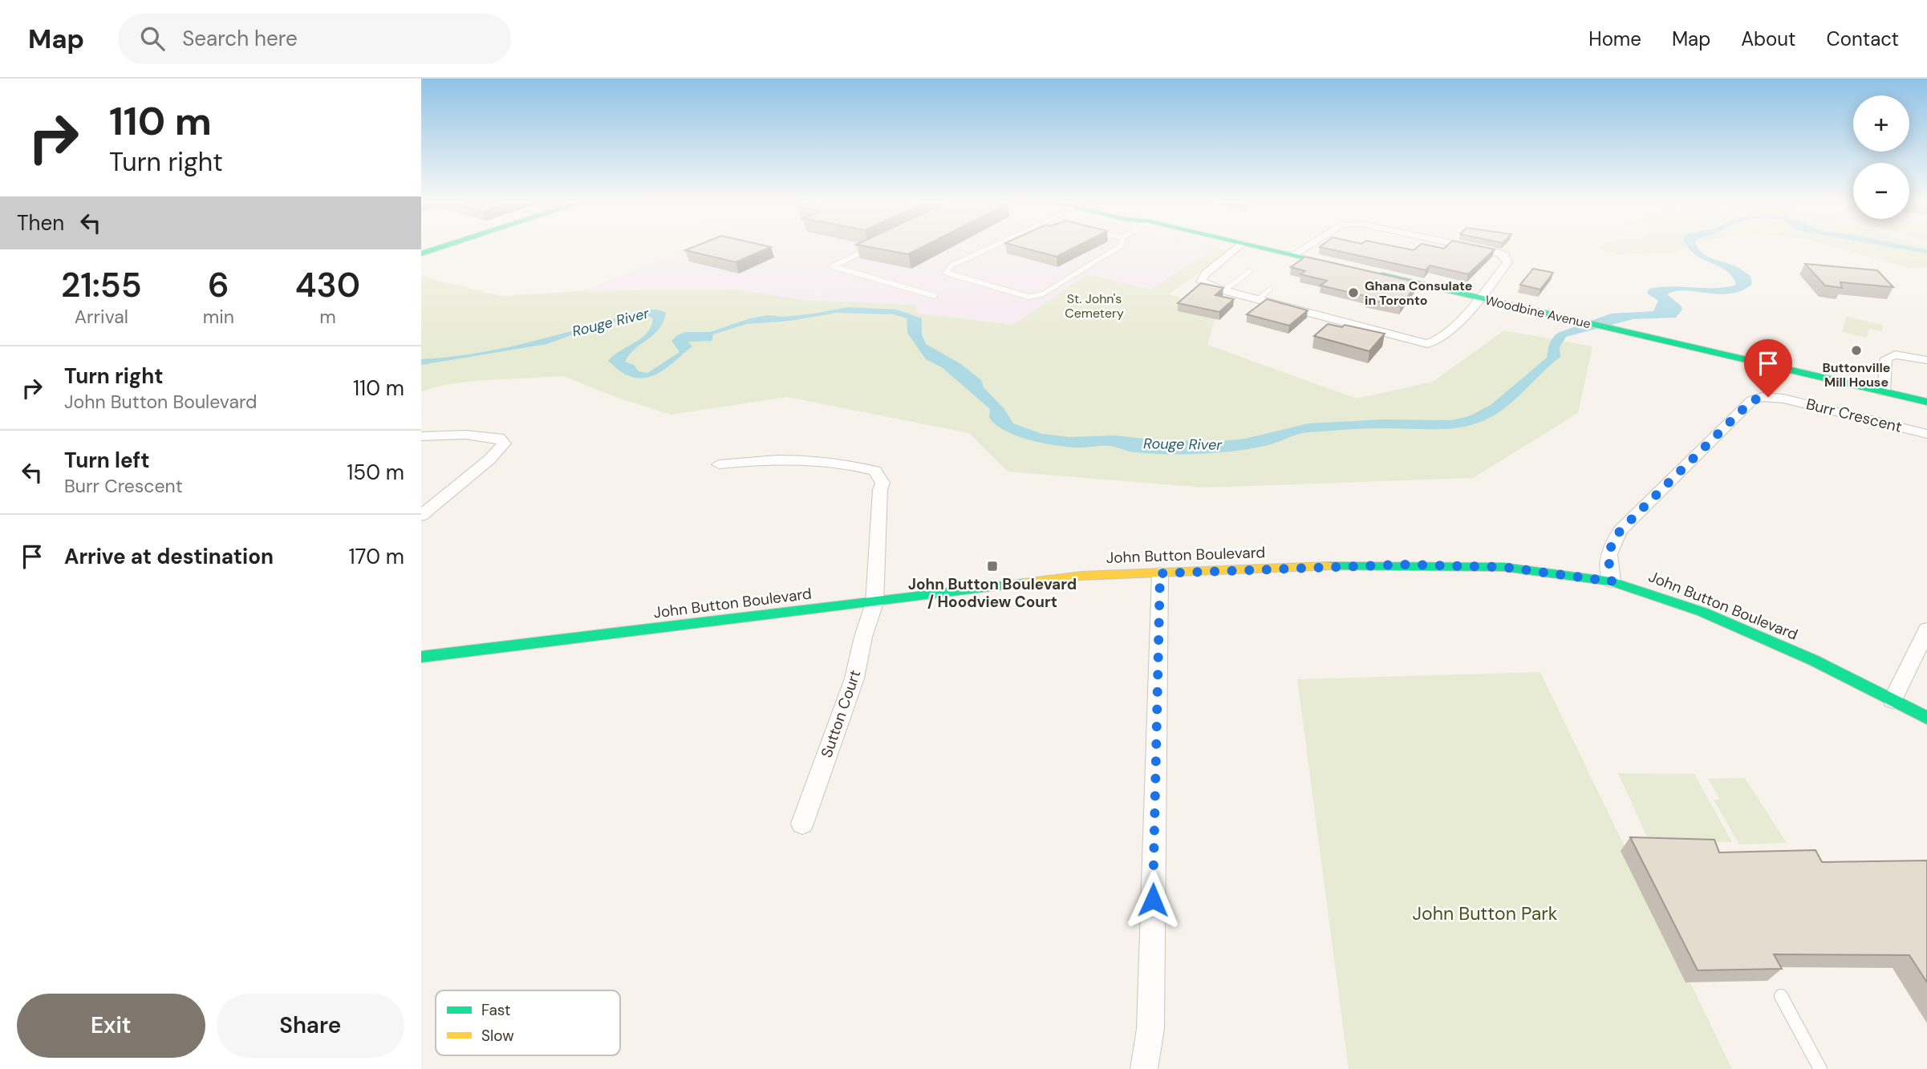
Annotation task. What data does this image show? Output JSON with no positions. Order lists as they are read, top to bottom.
{
  "streets": {
    "main road": ["Woodbine Avenue", "John Button Boulevard"],
    "street": ["Burr Crescent", "Sutton Court"]
  },
  "crossings": [
    ["Burr Crescent", "John Button Boulevard"],
    ["John Button Boulevard", "Sutton Court"]
  ],
  "water": ["Rouge River"],
  "parks": ["St. John's Cemetery", "John Button Park"],
  "places": {
    "other": ["Ghana Consulate in Toronto", "Buttonville Mill House"],
    "transit": ["John Button Boulevard / Hoodview Court"]
  },
  "legend": ["Fast", "Slow"],
  "page": {
    "header": "Map",
    "search": "Search here",
    "nav": [
      "Home",
      "Map",
      "About",
      "Contact"
    ],
    "turn": ["110 m", "Turn right"],
    "map_buttons": ["+", "−"],
    "then": "Then",
    "eta": [
      "21:55",
      "Arrival",
      "6",
      "min",
      "430",
      "m"
    ],
    "list": [
      {
        "name": "Turn right",
        "note": "John Button Boulevard",
        "value": "110 m"
      },
      {
        "name": "Turn left",
        "note": "Burr Crescent",
        "value": "150 m"
      },
      {
        "name": "Arrive at destination",
        "value": "170 m"
      }
    ],
    "buttons": ["Exit", "Share"]
  }
}
